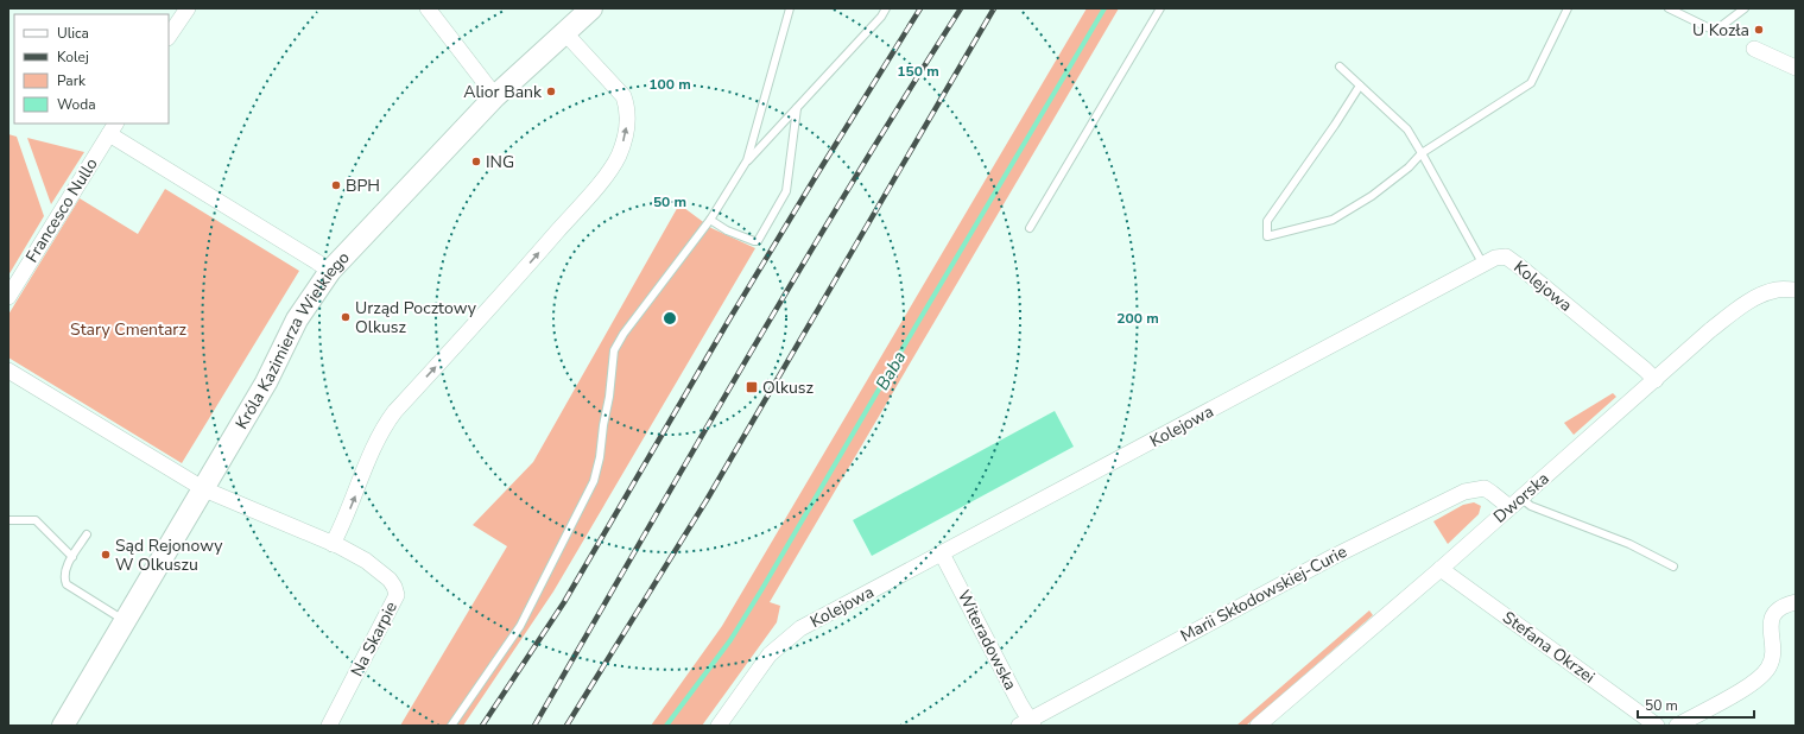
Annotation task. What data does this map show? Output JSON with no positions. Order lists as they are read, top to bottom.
{
  "streets": {
    "street": [
      "Francesco Nullo",
      "Kolejowa",
      "Króla Kazimierza Wielkiego",
      "Dworska",
      "Marii Skłodowskiej-Curie",
      "Na Skarpie",
      "Witeradowska",
      "Stefana Okrzei"
    ]
  },
  "crossings": [
    ["Kolejowa", "Dworska"],
    ["Kolejowa", "Witeradowska"],
    ["Dworska", "Marii Skłodowskiej-Curie"],
    ["Dworska", "Stefana Okrzei"],
    ["Marii Skłodowskiej-Curie", "Witeradowska"]
  ],
  "water": ["Baba"],
  "parks": ["Stary Cmentarz"],
  "places": {
    "other": [
      "U Kozła",
      "Alior Bank",
      "ING",
      "BPH",
      "Urząd Pocztowy Olkusz",
      "Sąd Rejonowy W Olkuszu"
    ],
    "transit": ["Olkusz"]
  },
  "legend": [
    "Ulica",
    "Kolej",
    "Park",
    "Woda"
  ],
  "scale_bar": "50 m",
  "rings": [
    "150 m",
    "100 m",
    "50 m",
    "200 m"
  ]
}
